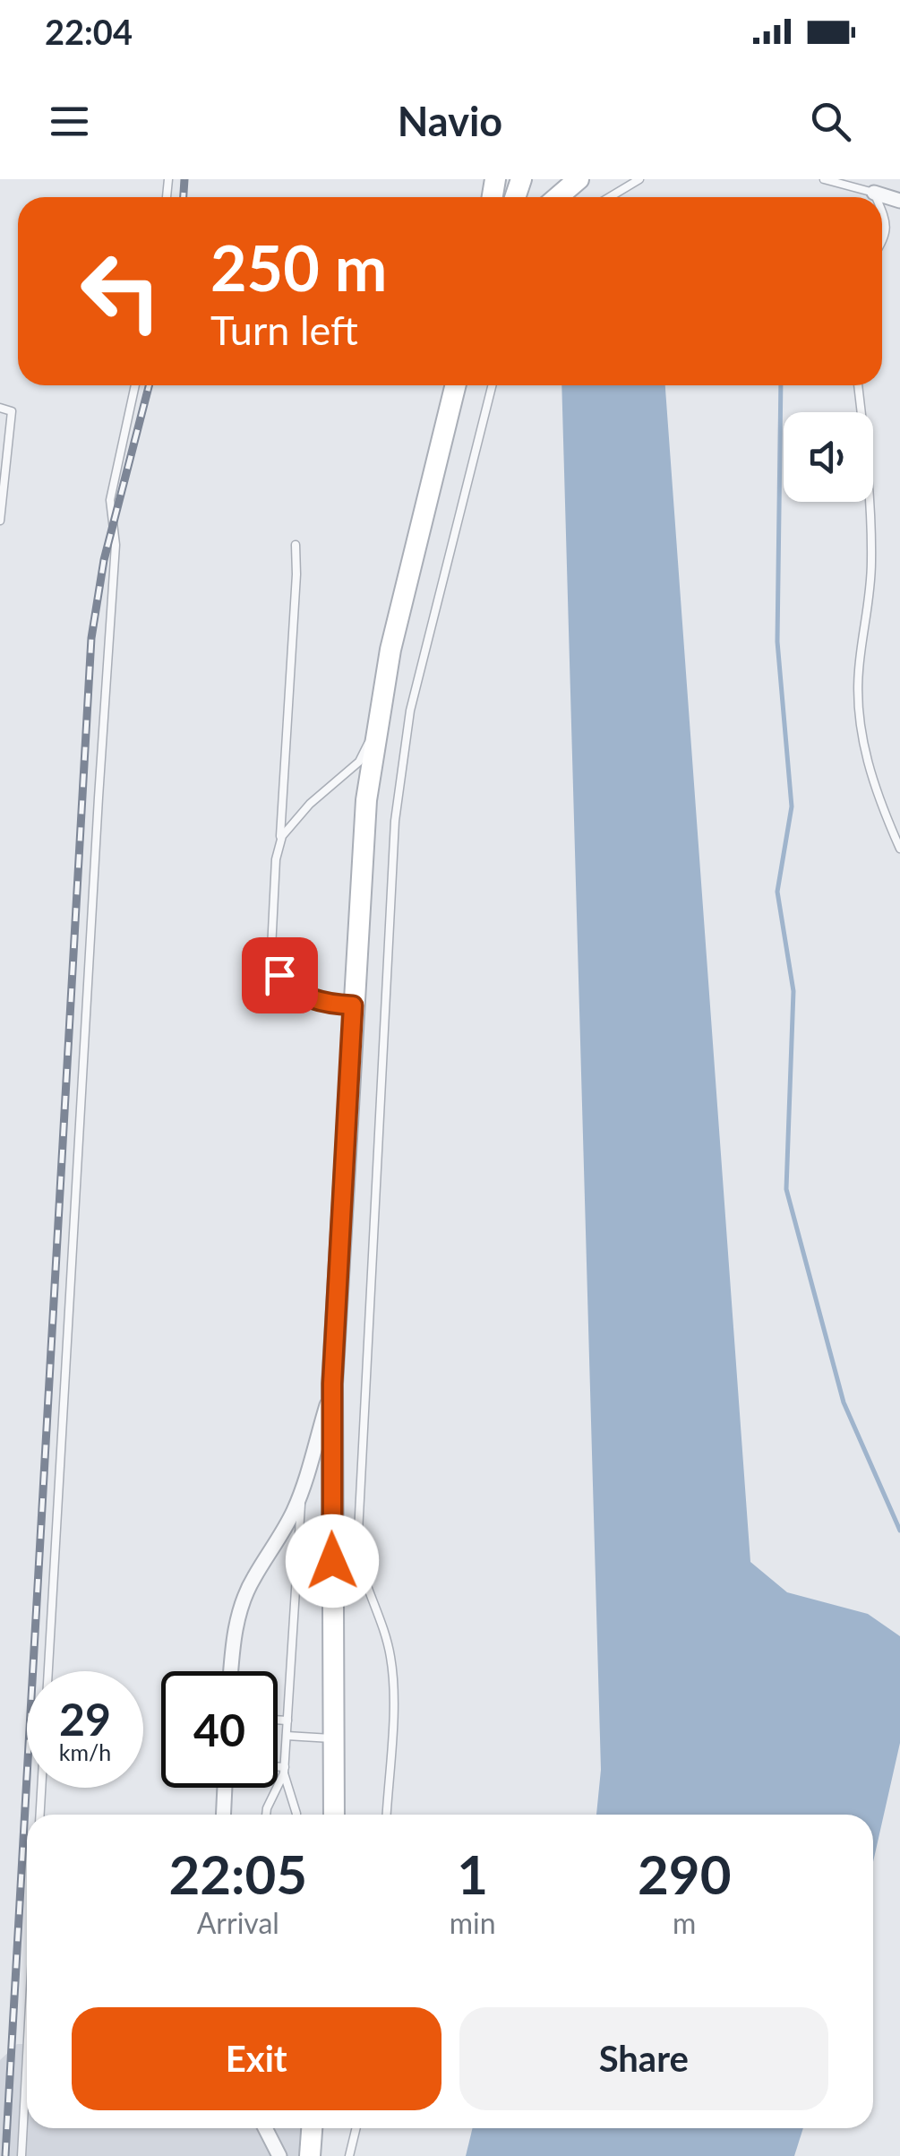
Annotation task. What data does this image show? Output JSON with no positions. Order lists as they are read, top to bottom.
{
  "page": {
    "status": "22:04",
    "header": "Navio",
    "turn": ["250 m", "Turn left"],
    "speed": "29 km/h",
    "limit": "40",
    "eta": [
      "22:05",
      "Arrival",
      "1",
      "min",
      "290",
      "m"
    ],
    "buttons": ["Exit", "Share"]
  }
}
